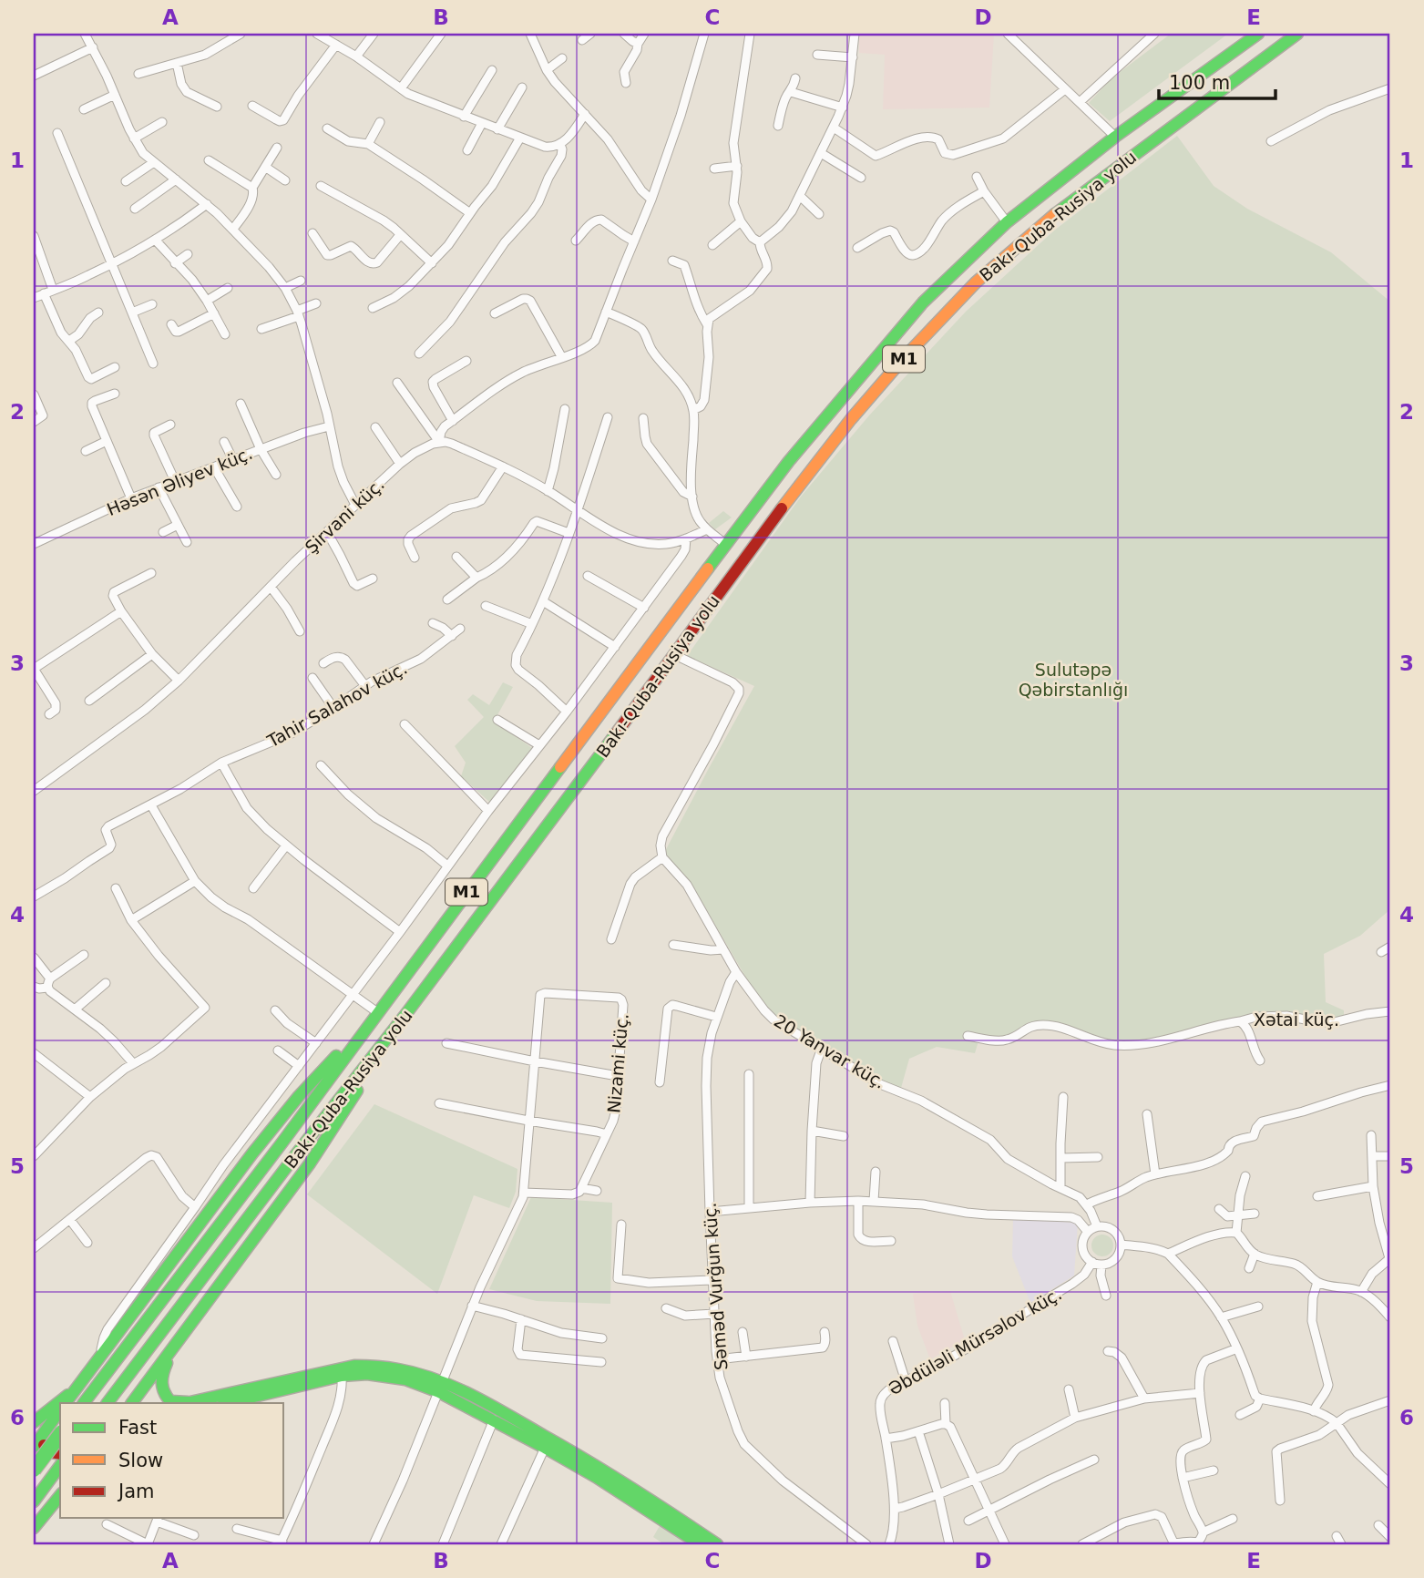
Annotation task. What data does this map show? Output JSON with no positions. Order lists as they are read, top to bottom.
{
  "streets": {
    "main road": ["Bakı-Quba-Rusiya yolu", "M1"],
    "street": [
      "Həsən Əliyev küç.",
      "Şirvani küç.",
      "Tahir Salahov küç.",
      "Xətai küç.",
      "20 Yanvar küç.",
      "Nizami küç.",
      "Səməd Vurğun küç.",
      "Əbdüləli Mürsəlov küç."
    ]
  },
  "crossings": [
    ["20 Yanvar küç.", "Səməd Vurğun küç."]
  ],
  "parks": ["Sulutəpə Qəbirstanlığı"],
  "legend": ["Fast", "Slow", "Jam"],
  "scale_bar": "100 m",
  "grid": {
    "columns": [
      "A",
      "B",
      "C",
      "D",
      "E"
    ],
    "rows": [
      "1",
      "2",
      "3",
      "4",
      "5",
      "6"
    ]
  }
}
